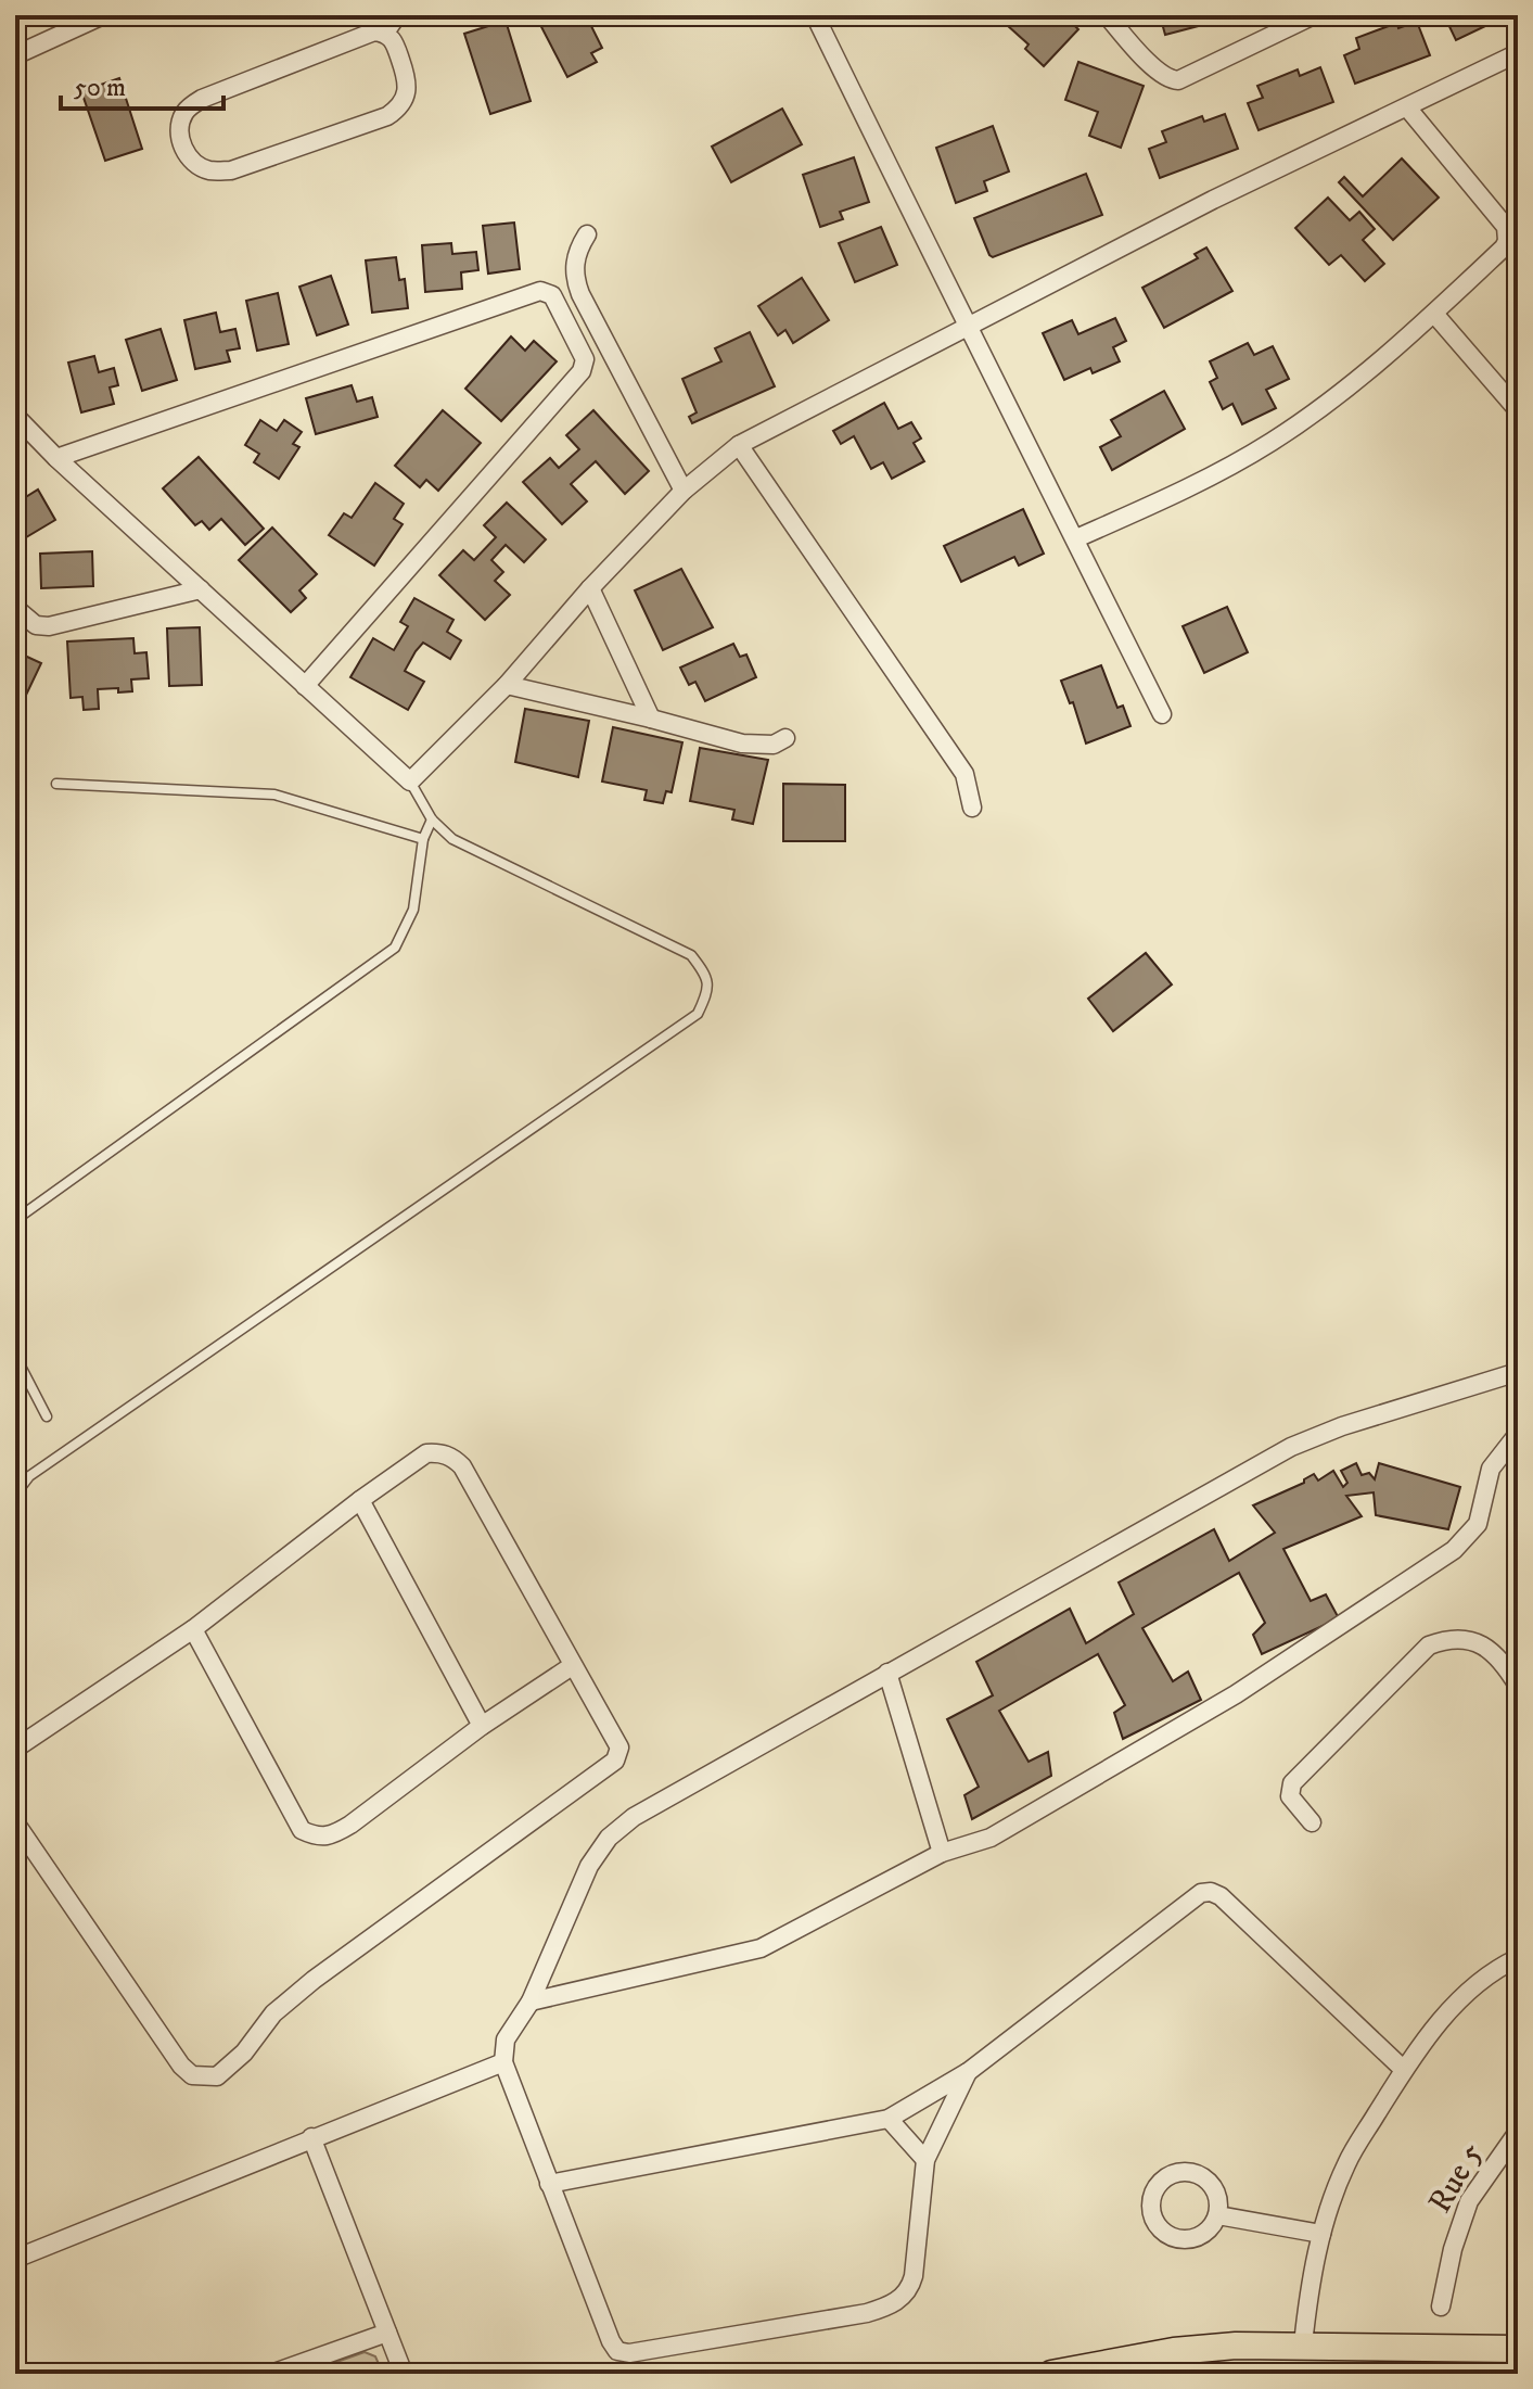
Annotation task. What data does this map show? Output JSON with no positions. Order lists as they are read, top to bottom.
{
  "streets": {
    "street": ["Rue 5"]
  },
  "scale_bar": "50 m"
}
